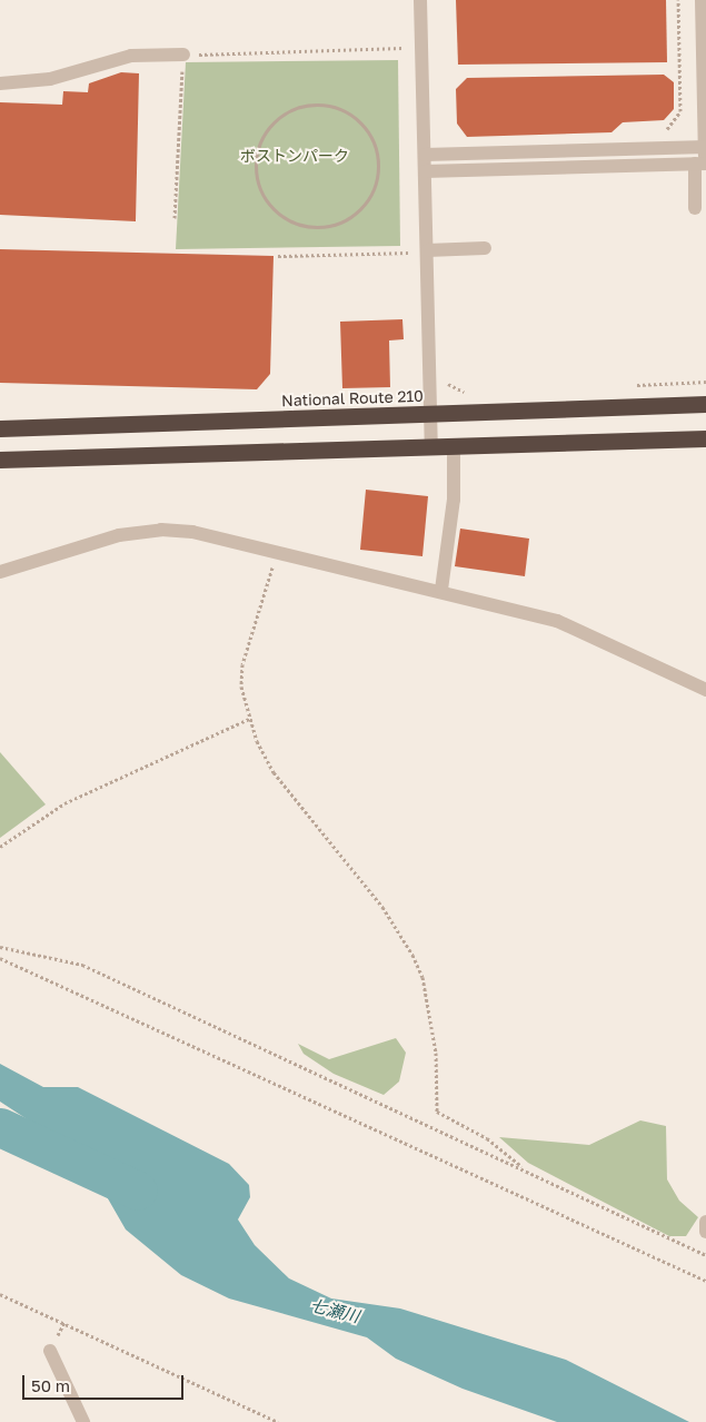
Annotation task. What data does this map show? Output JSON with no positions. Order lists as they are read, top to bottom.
{
  "streets": {
    "highway": ["National Route 210"]
  },
  "water": ["七瀬川"],
  "parks": ["ボストンパーク"],
  "scale_bar": "50 m"
}
